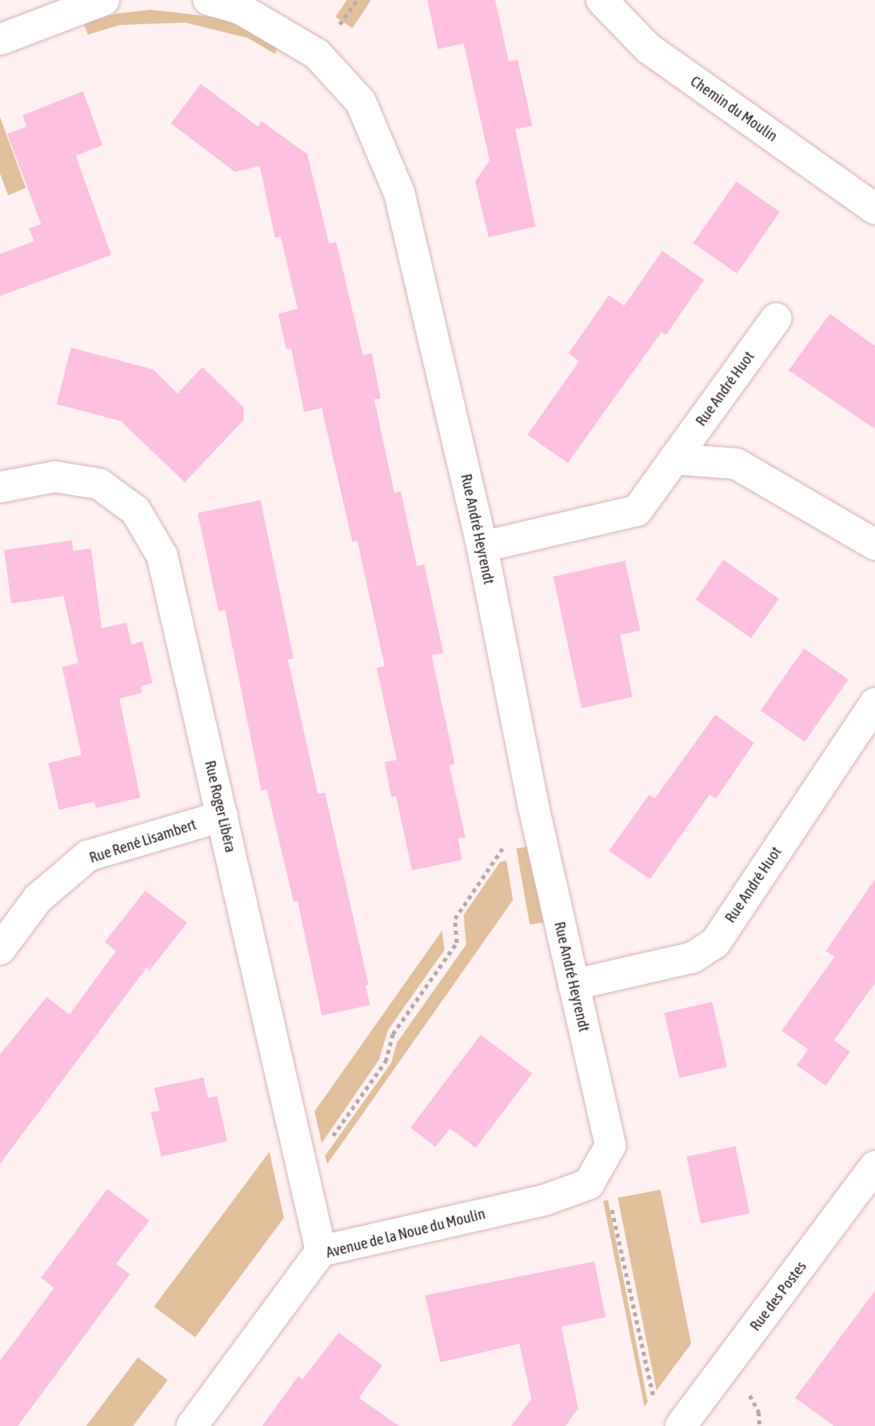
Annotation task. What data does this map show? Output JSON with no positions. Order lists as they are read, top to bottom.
{
  "streets": {
    "street": [
      "Chemin du Moulin",
      "Rue André Huot",
      "Rue André Heyrendt",
      "Rue Roger Libéra",
      "Rue René Lisambert",
      "Avenue de la Noue du Moulin",
      "Rue des Postes"
    ]
  },
  "crossings": [
    ["Rue André Huot", "Rue André Heyrendt"],
    ["Rue André Heyrendt", "Avenue de la Noue du Moulin"],
    ["Rue Roger Libéra", "Rue René Lisambert"],
    ["Rue Roger Libéra", "Avenue de la Noue du Moulin"]
  ]
}
